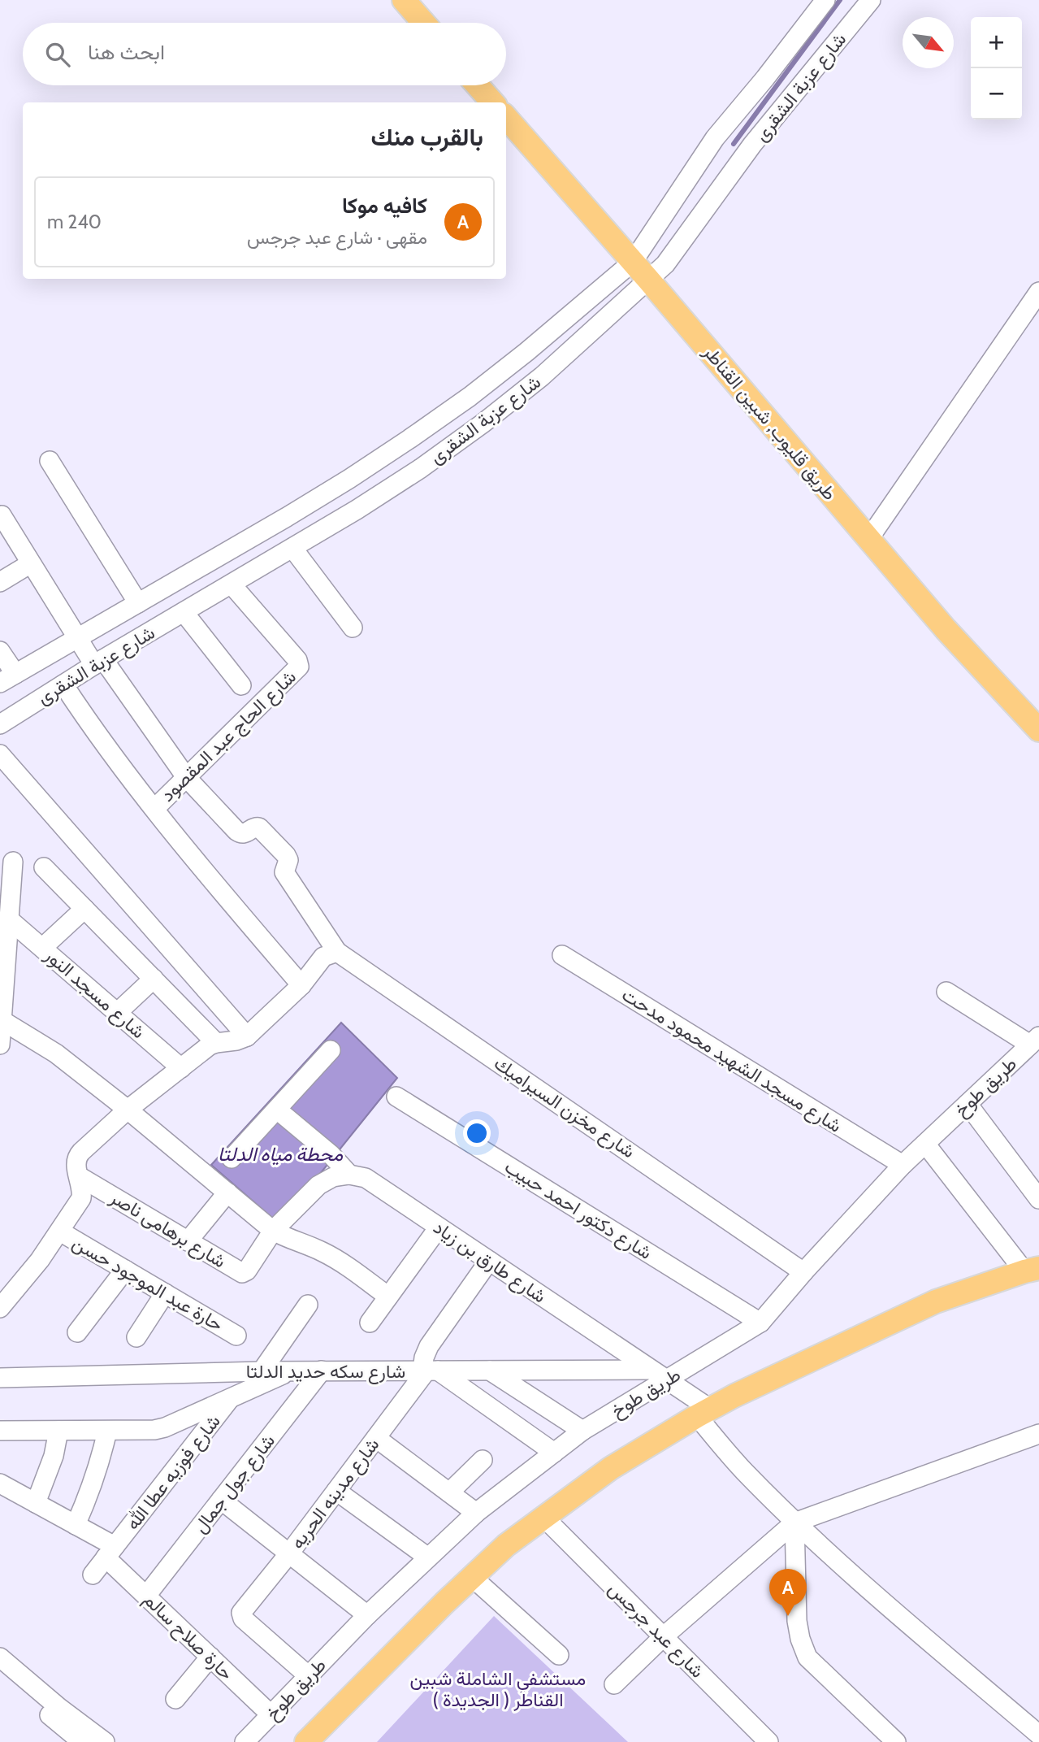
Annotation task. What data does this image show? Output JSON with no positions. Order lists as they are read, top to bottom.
{
  "streets": {
    "main road": ["طريق قليوب, شبين القناطر"],
    "street": [
      "شارع عزبة الشقرى",
      "شارع الحاج عبد المقصود",
      "شارع مسجد النور",
      "شارع مسجد الشهيد محمود مدحت",
      "طريق طوخ",
      "شارع مخزن السيراميك",
      "شارع دكتور احمد حبيب",
      "شارع برهامى ناصر",
      "شارع طارق بن زياد",
      "حارة عبد الموجود حسن",
      "شارع سكه حديد الدلتا",
      "شارع فوزيه عطا الله",
      "شارع جول جمال",
      "شارع مدينه الحريه",
      "شارع عبد جرجس",
      "حارة صلاح سالم"
    ]
  },
  "crossings": [
    ["شارع عزبة الشقرى", "طريق قليوب, شبين القناطر"],
    ["شارع عزبة الشقرى", "شارع الحاج عبد المقصود"],
    ["شارع مسجد الشهيد محمود مدحت", "طريق طوخ"],
    ["طريق طوخ", "شارع مخزن السيراميك"],
    ["طريق طوخ", "شارع دكتور احمد حبيب"],
    ["طريق طوخ", "شارع طارق بن زياد"],
    ["طريق طوخ", "شارع سكه حديد الدلتا"],
    ["طريق طوخ", "شارع مدينه الحريه"],
    ["طريق طوخ", "حارة صلاح سالم"],
    ["شارع طارق بن زياد", "شارع سكه حديد الدلتا"],
    ["شارع طارق بن زياد", "شارع مدينه الحريه"],
    ["شارع سكه حديد الدلتا", "شارع جول جمال"],
    ["شارع سكه حديد الدلتا", "شارع مدينه الحريه"],
    ["شارع فوزيه عطا الله", "حارة صلاح سالم"],
    ["شارع جول جمال", "حارة صلاح سالم"]
  ],
  "water": ["محطة مياه الدلتا"],
  "parks": ["مستشفي الشاملة شبين القناطر ( الجديدة )"],
  "north": "bottom right",
  "page": {
    "map_buttons": ["+", "−"],
    "search": "ابحث هنا",
    "heading": "بالقرب منك",
    "list": [
      {
        "mark": "A",
        "name": "كافيه موكا",
        "note": "مقهى · شارع عبد جرجس",
        "value": "240 m"
      }
    ],
    "pins": "A"
  }
}
